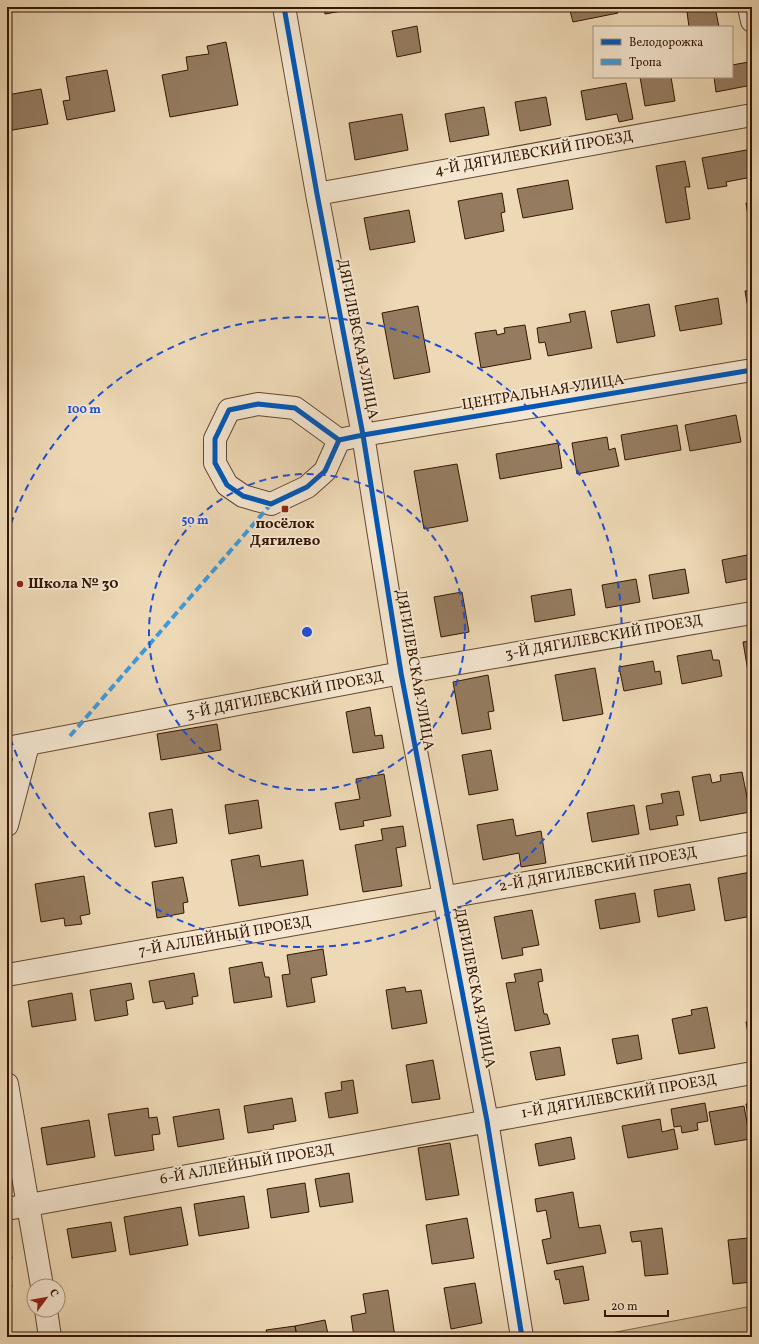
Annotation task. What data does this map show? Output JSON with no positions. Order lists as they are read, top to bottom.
{
  "streets": {
    "street": [
      "4-Й ДЯГИЛЕВСКИЙ ПРОЕЗД",
      "ДЯГИЛЕВСКАЯ УЛИЦА",
      "ЦЕНТРАЛЬНАЯ УЛИЦА",
      "3-Й ДЯГИЛЕВСКИЙ ПРОЕЗД",
      "2-Й ДЯГИЛЕВСКИЙ ПРОЕЗД",
      "7-Й АЛЛЕЙНЫЙ ПРОЕЗД",
      "1-Й ДЯГИЛЕВСКИЙ ПРОЕЗД",
      "6-Й АЛЛЕЙНЫЙ ПРОЕЗД"
    ]
  },
  "crossings": [
    ["4-Й ДЯГИЛЕВСКИЙ ПРОЕЗД", "ДЯГИЛЕВСКАЯ УЛИЦА"],
    ["ДЯГИЛЕВСКАЯ УЛИЦА", "ЦЕНТРАЛЬНАЯ УЛИЦА"],
    ["ДЯГИЛЕВСКАЯ УЛИЦА", "3-Й ДЯГИЛЕВСКИЙ ПРОЕЗД"],
    ["ДЯГИЛЕВСКАЯ УЛИЦА", "2-Й ДЯГИЛЕВСКИЙ ПРОЕЗД"],
    ["ДЯГИЛЕВСКАЯ УЛИЦА", "7-Й АЛЛЕЙНЫЙ ПРОЕЗД"],
    ["ДЯГИЛЕВСКАЯ УЛИЦА", "1-Й ДЯГИЛЕВСКИЙ ПРОЕЗД"],
    ["ДЯГИЛЕВСКАЯ УЛИЦА", "6-Й АЛЛЕЙНЫЙ ПРОЕЗД"],
    ["2-Й ДЯГИЛЕВСКИЙ ПРОЕЗД", "7-Й АЛЛЕЙНЫЙ ПРОЕЗД"],
    ["1-Й ДЯГИЛЕВСКИЙ ПРОЕЗД", "6-Й АЛЛЕЙНЫЙ ПРОЕЗД"]
  ],
  "places": {
    "transit": ["посёлок Дягилево"],
    "other": ["Школа № 30"]
  },
  "legend": ["Велодорожка", "Тропа"],
  "scale_bar": "20 m",
  "north": "top right",
  "rings": ["100 m", "50 m"]
}
